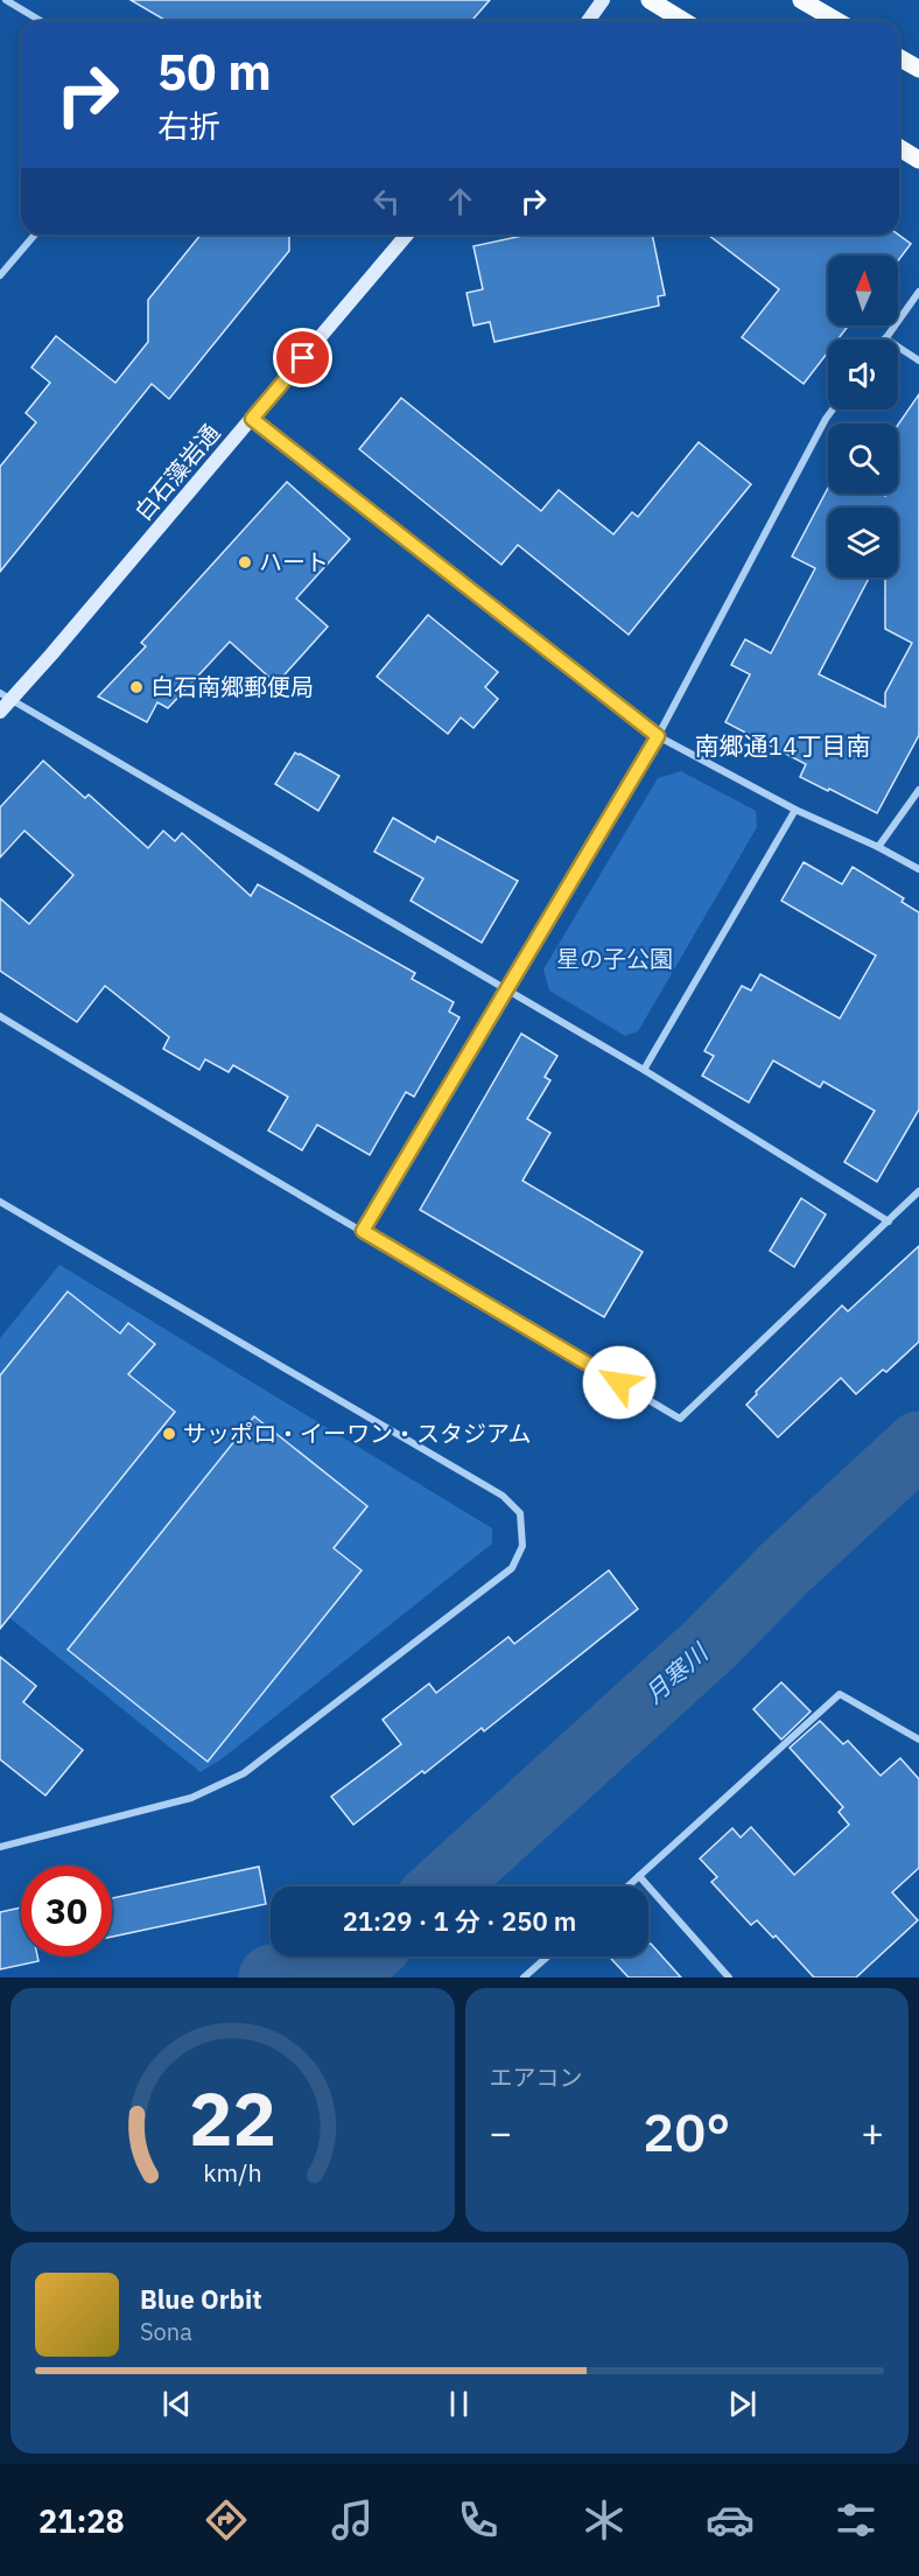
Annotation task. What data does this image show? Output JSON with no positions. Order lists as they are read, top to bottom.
{
  "streets": {
    "main road": ["白石藻岩通"]
  },
  "districts": ["南郷通14丁目南"],
  "water": ["月寒川"],
  "parks": ["星の子公園"],
  "places": ["ハート", "白石南郷郵便局", "サッポロ・イーワン・スタジアム"],
  "north": "top",
  "page": {
    "turn": ["50 m", "右折"],
    "limit": "30",
    "trip": "21:29 · 1 分 · 250 m",
    "tile": "エアコン",
    "heat": ["−", "20°", "+"],
    "song": ["Blue Orbit", "Sona"],
    "tabs": "21:28",
    "gauge": ["22", "km/h"]
  }
}
